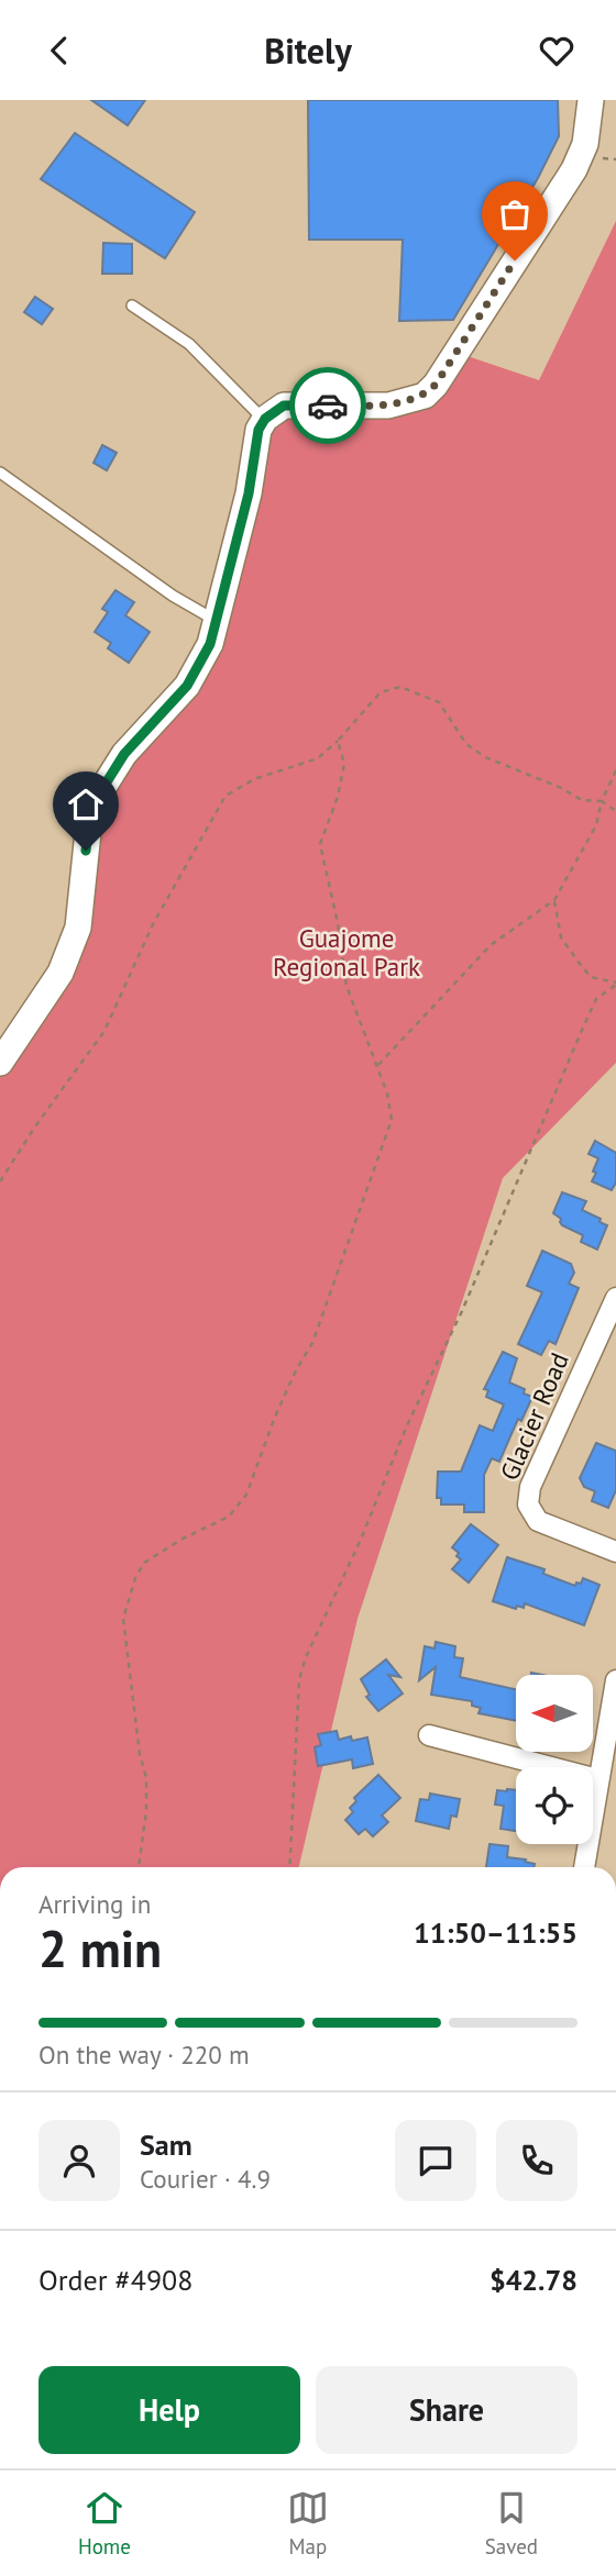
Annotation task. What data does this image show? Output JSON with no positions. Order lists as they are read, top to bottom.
{
  "streets": {
    "street": ["Glacier Road"]
  },
  "parks": ["Guajome Regional Park"],
  "north": "left",
  "page": {
    "header": "Bitely",
    "heading": ["2 min", "Arriving in", "11:50–11:55"],
    "panel": [
      "Sam",
      "Courier · 4.9",
      "Order #4908",
      "$42.78"
    ],
    "bar": "On the way · 220 m",
    "buttons": ["Help", "Share"],
    "tabs": ["Home", "Map", "Saved"]
  }
}
